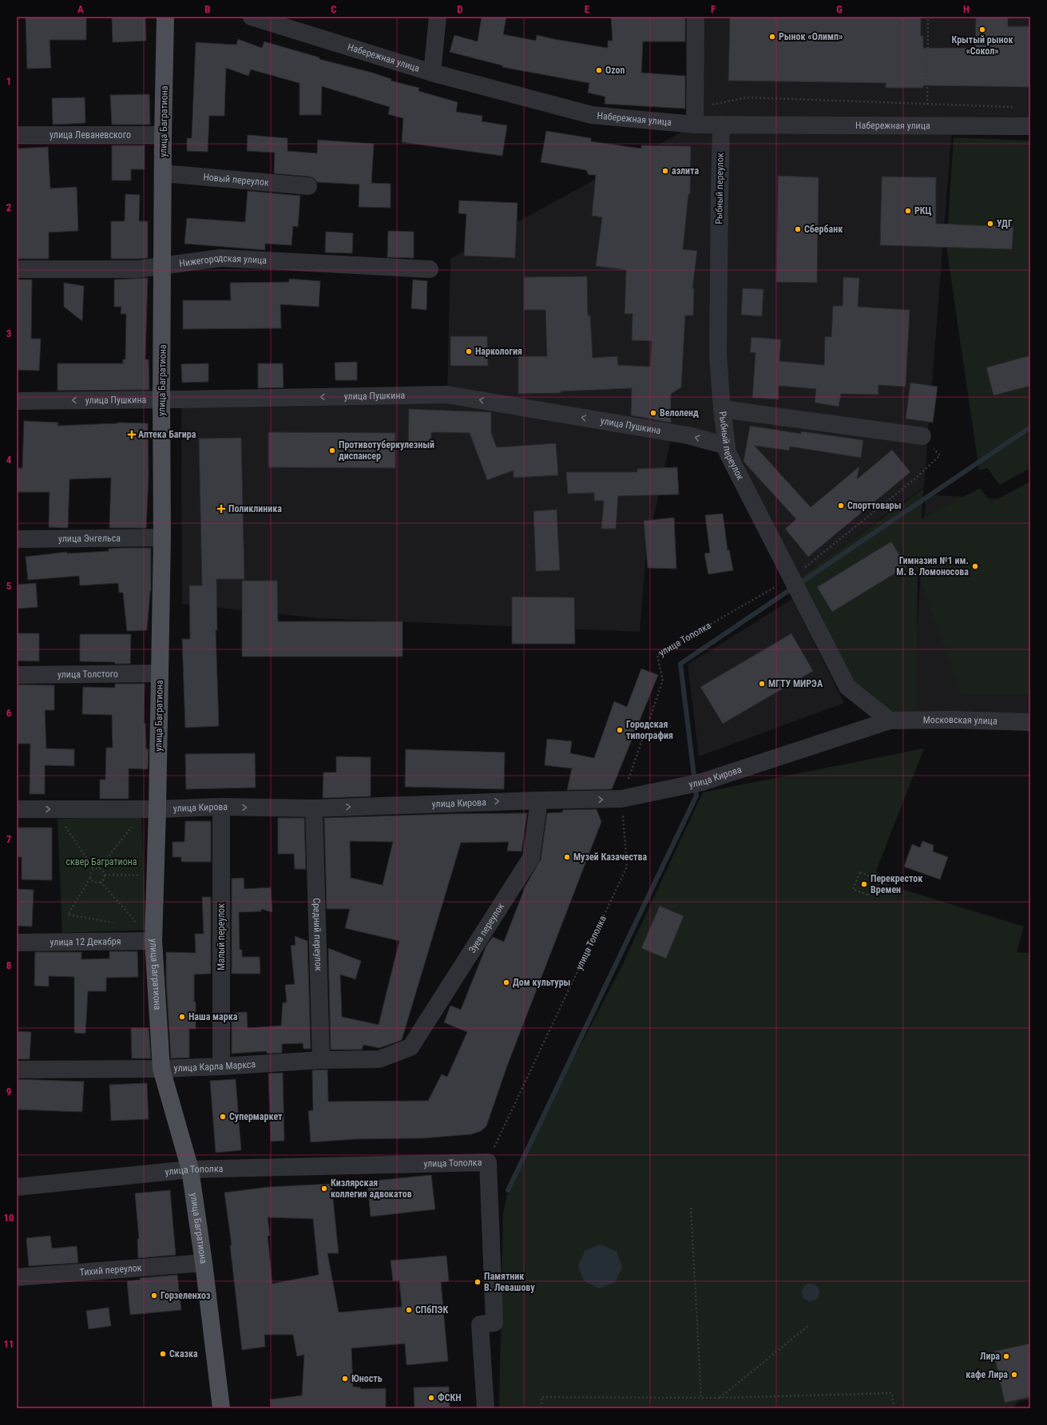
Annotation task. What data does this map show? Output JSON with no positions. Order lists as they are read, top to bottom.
{
  "streets": {
    "main road": ["улица Багратиона"],
    "street": [
      "Набережная улица",
      "улица Леваневского",
      "Новый переулок",
      "Рыбный переулок",
      "Нижегородская улица",
      "улица Пушкина",
      "улица Энгельса",
      "улица Тополка",
      "улица Толстого",
      "Московская улица",
      "улица Кирова",
      "Зуев переулок",
      "Средний переулок",
      "Малый переулок",
      "улица 12 Декабря",
      "улица Карла Маркса",
      "Тихий переулок"
    ]
  },
  "crossings": [
    ["Набережная улица", "Рыбный переулок"],
    ["улица Багратиона", "улица Леваневского"],
    ["улица Багратиона", "Новый переулок"],
    ["улица Багратиона", "Нижегородская улица"],
    ["улица Багратиона", "улица Пушкина"],
    ["улица Багратиона", "улица Энгельса"],
    ["улица Багратиона", "улица Тополка"],
    ["улица Багратиона", "улица Толстого"],
    ["улица Багратиона", "улица Кирова"],
    ["улица Багратиона", "улица 12 Декабря"],
    ["улица Багратиона", "улица Карла Маркса"],
    ["улица Багратиона", "Тихий переулок"],
    ["Рыбный переулок", "улица Пушкина"],
    ["Рыбный переулок", "улица Тополка"],
    ["Рыбный переулок", "Московская улица"],
    ["Рыбный переулок", "улица Кирова"],
    ["улица Тополка", "улица Кирова"],
    ["Московская улица", "улица Кирова"],
    ["улица Кирова", "Зуев переулок"],
    ["улица Кирова", "Средний переулок"],
    ["улица Кирова", "Малый переулок"],
    ["Зуев переулок", "улица Карла Маркса"],
    ["Средний переулок", "улица Карла Маркса"],
    ["Малый переулок", "улица Карла Маркса"]
  ],
  "one_way": ["улица Пушкина", "улица Кирова"],
  "parks": ["сквер Багратиона"],
  "places": {
    "other": [
      "Крытый рынок «Сокол»",
      "Рынок «Олимп»",
      "Ozon",
      "аэлита",
      "РКЦ",
      "УДГ",
      "Сбербанк",
      "Наркология",
      "Велоленд",
      "Противотуберкулезный диспансер",
      "Спорттовары",
      "Гимназия №1 им. М. В. Ломоносова",
      "МГТУ МИРЭА",
      "Городская типография",
      "Музей Казачества",
      "Перекресток Времен",
      "Дом культуры",
      "Наша марка",
      "Супермаркет",
      "Кизлярская коллегия адвокатов",
      "Памятник В. Левашову",
      "Горзеленхоз",
      "СПбПЭК",
      "Сказка",
      "Лира",
      "кафе Лира",
      "Юность",
      "ФСКН"
    ],
    "health": ["Аптека Багира", "Поликлиника"]
  },
  "grid": {
    "columns": [
      "A",
      "B",
      "C",
      "D",
      "E",
      "F",
      "G",
      "H"
    ],
    "rows": [
      "1",
      "2",
      "3",
      "4",
      "5",
      "6",
      "7",
      "8",
      "9",
      "10",
      "11"
    ]
  }
}
